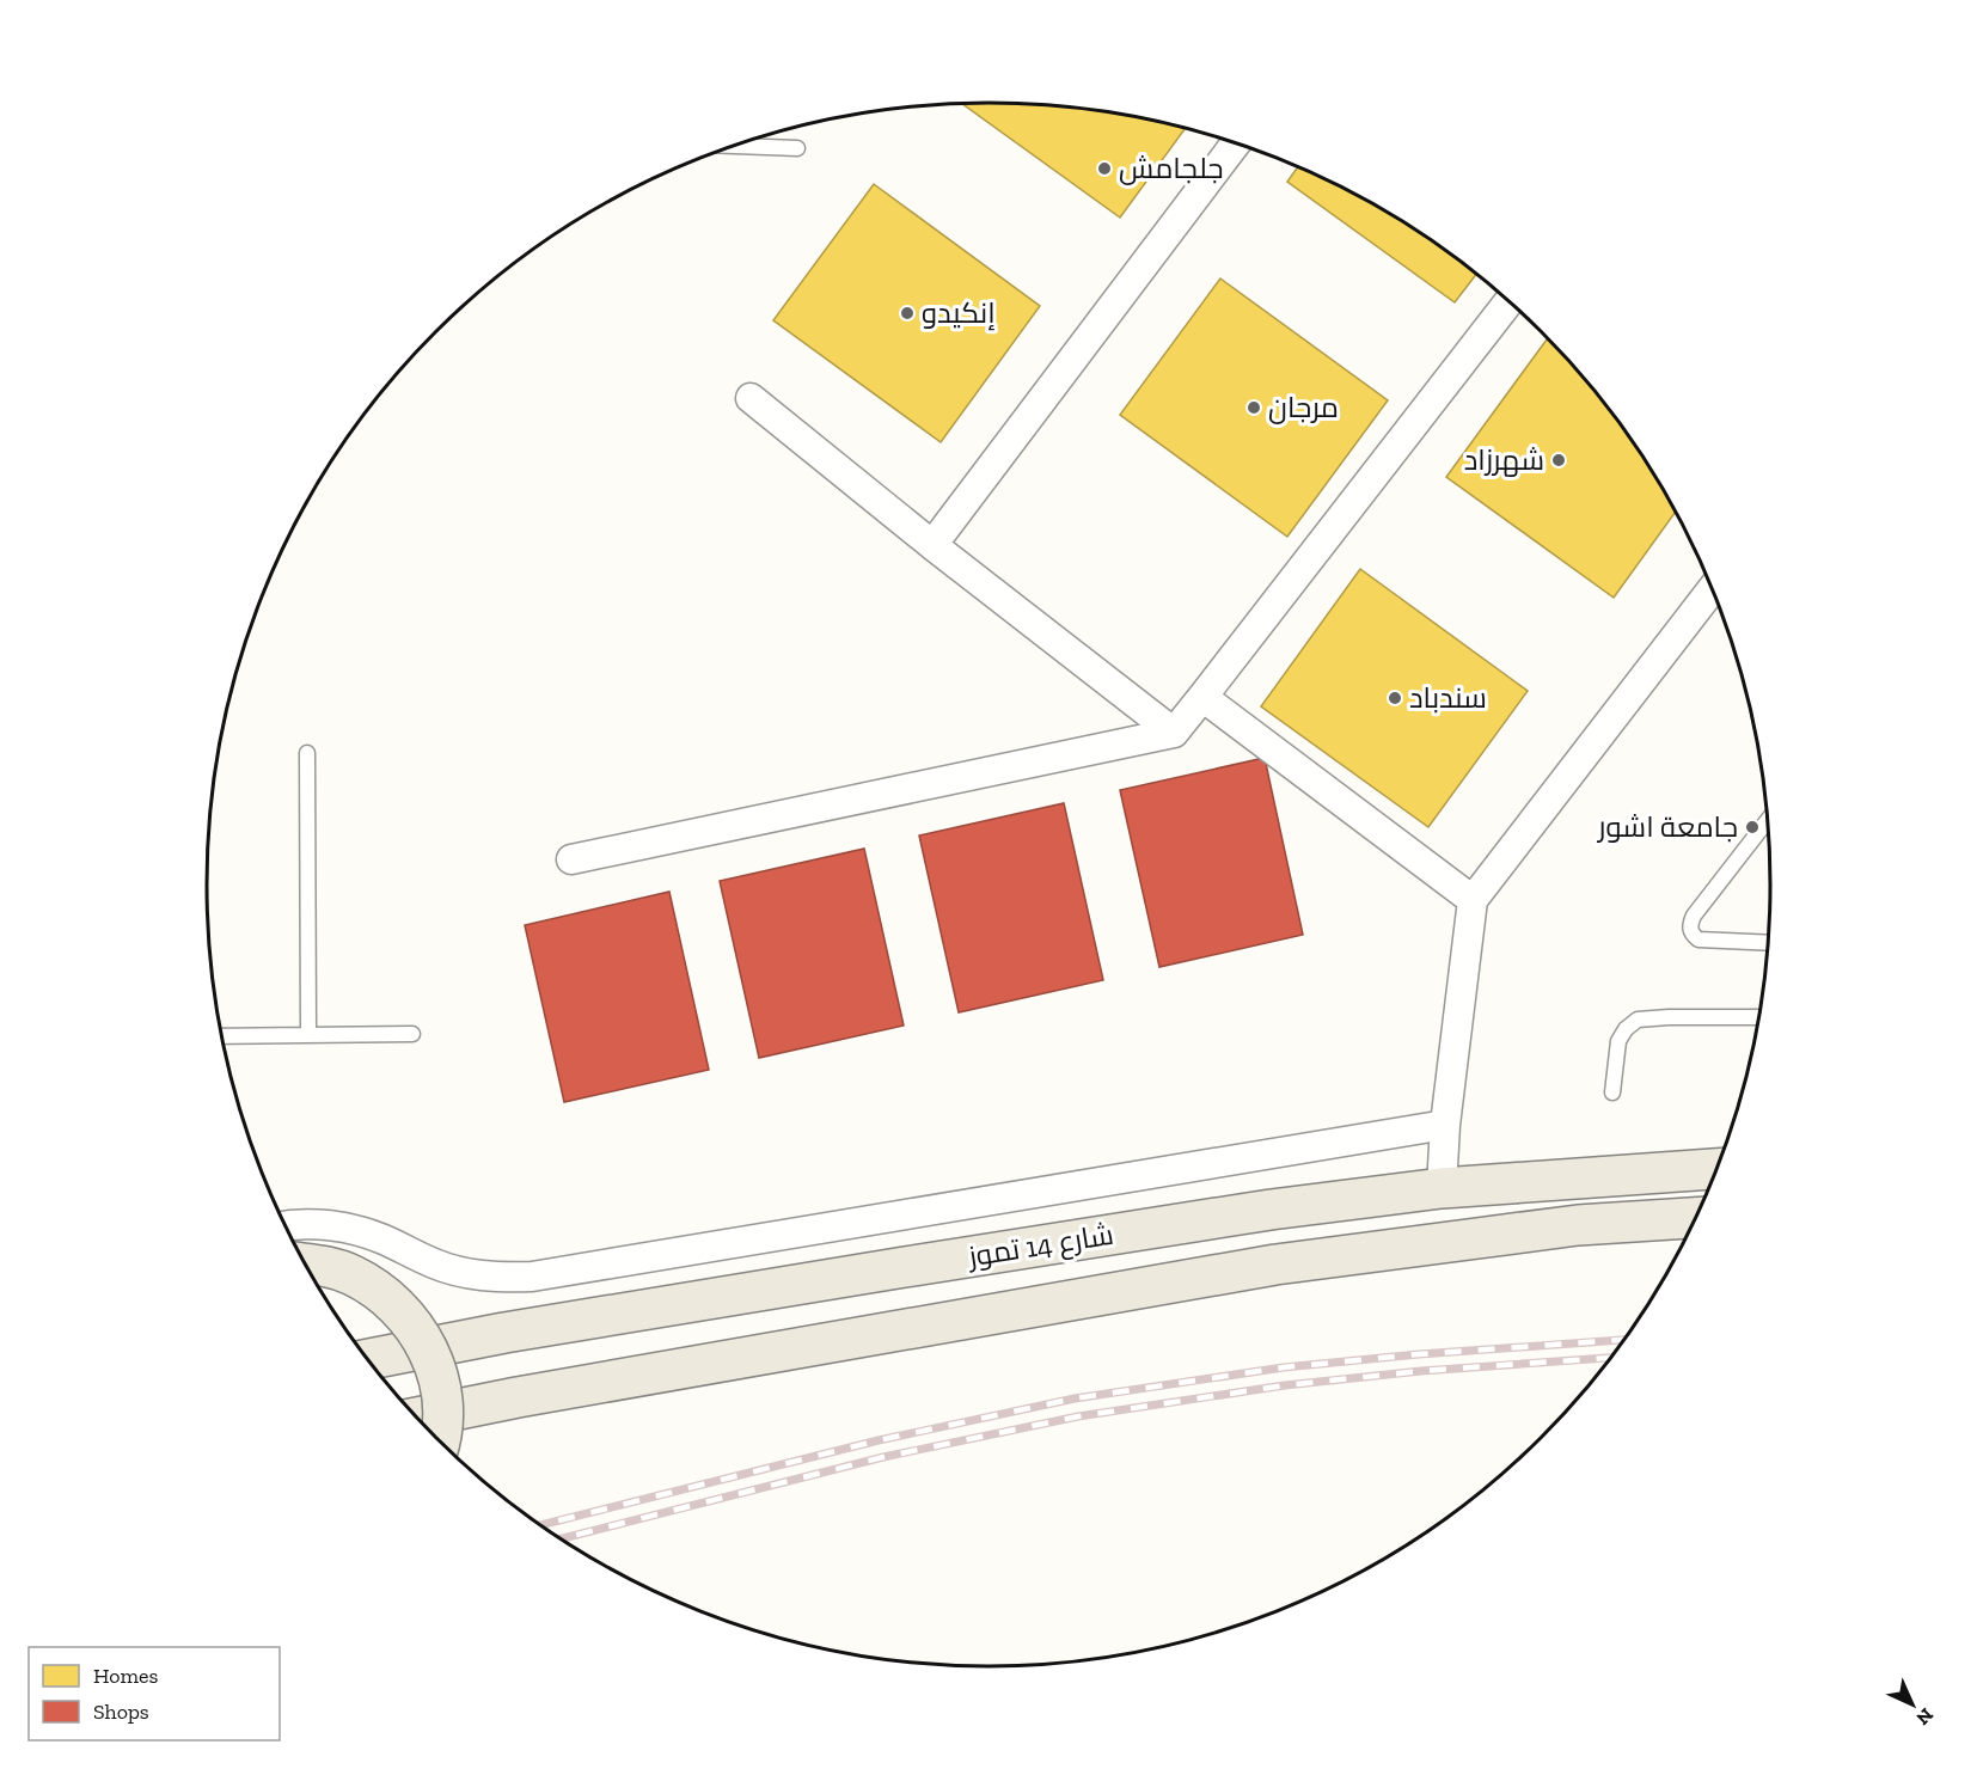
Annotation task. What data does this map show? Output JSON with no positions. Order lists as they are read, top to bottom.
{
  "streets": {
    "main road": ["شارع 14 تموز"]
  },
  "places": [
    "جلجامش",
    "إنكيدو",
    "مرجان",
    "شهرزاد",
    "سندباد",
    "جامعة اشور"
  ],
  "legend": ["Homes", "Shops"],
  "north": "bottom right"
}
